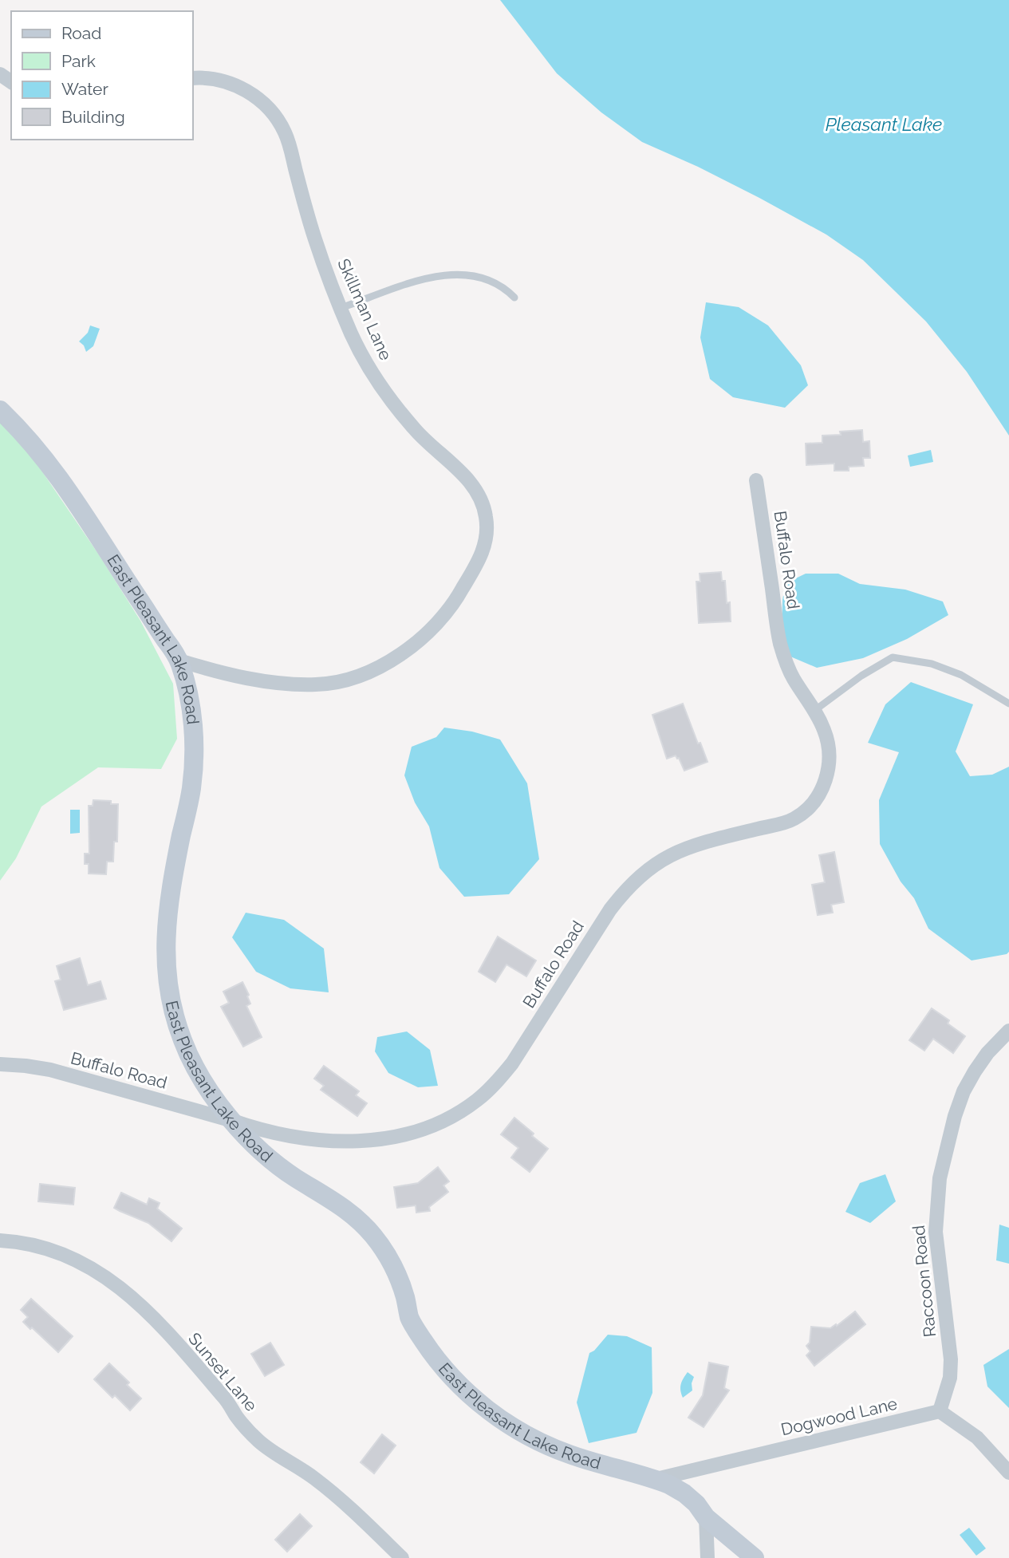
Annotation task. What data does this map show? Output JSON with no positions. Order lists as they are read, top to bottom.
{
  "streets": {
    "street": [
      "Skillman Lane",
      "Buffalo Road",
      "East Pleasant Lake Road",
      "Raccoon Road",
      "Sunset Lane",
      "Dogwood Lane"
    ]
  },
  "crossings": [
    ["Skillman Lane", "East Pleasant Lake Road"],
    ["Buffalo Road", "East Pleasant Lake Road"],
    ["East Pleasant Lake Road", "Dogwood Lane"],
    ["Raccoon Road", "Dogwood Lane"]
  ],
  "water": ["Pleasant Lake"],
  "legend": [
    "Road",
    "Park",
    "Water",
    "Building"
  ]
}
